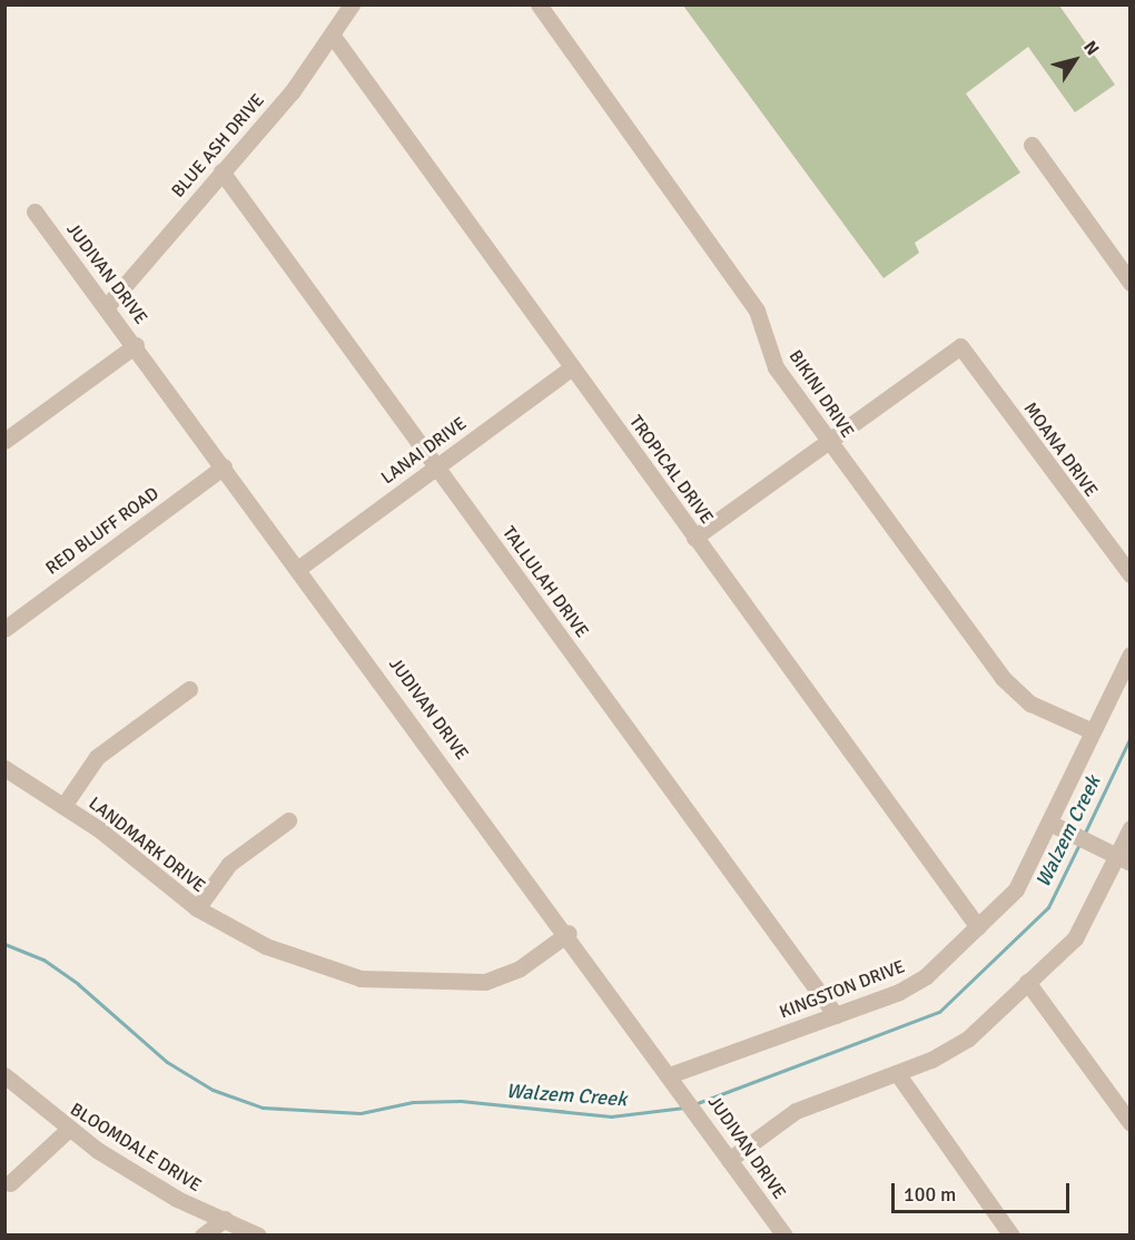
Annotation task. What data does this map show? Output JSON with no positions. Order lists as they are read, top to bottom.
{
  "streets": {
    "street": [
      "BLUE ASH DRIVE",
      "JUDIVAN DRIVE",
      "BIKINI DRIVE",
      "MOANA DRIVE",
      "LANAI DRIVE",
      "TROPICAL DRIVE",
      "RED BLUFF ROAD",
      "TALLULAH DRIVE",
      "LANDMARK DRIVE",
      "KINGSTON DRIVE",
      "BLOOMDALE DRIVE"
    ]
  },
  "crossings": [
    ["BLUE ASH DRIVE", "JUDIVAN DRIVE"],
    ["BLUE ASH DRIVE", "TROPICAL DRIVE"],
    ["BLUE ASH DRIVE", "TALLULAH DRIVE"],
    ["JUDIVAN DRIVE", "LANAI DRIVE"],
    ["JUDIVAN DRIVE", "RED BLUFF ROAD"],
    ["JUDIVAN DRIVE", "LANDMARK DRIVE"],
    ["JUDIVAN DRIVE", "KINGSTON DRIVE"],
    ["BIKINI DRIVE", "MOANA DRIVE"],
    ["BIKINI DRIVE", "KINGSTON DRIVE"],
    ["LANAI DRIVE", "TROPICAL DRIVE"],
    ["LANAI DRIVE", "TALLULAH DRIVE"],
    ["TROPICAL DRIVE", "KINGSTON DRIVE"],
    ["TALLULAH DRIVE", "KINGSTON DRIVE"]
  ],
  "water": ["Walzem Creek"],
  "scale_bar": "100 m",
  "north": "top right"
}
